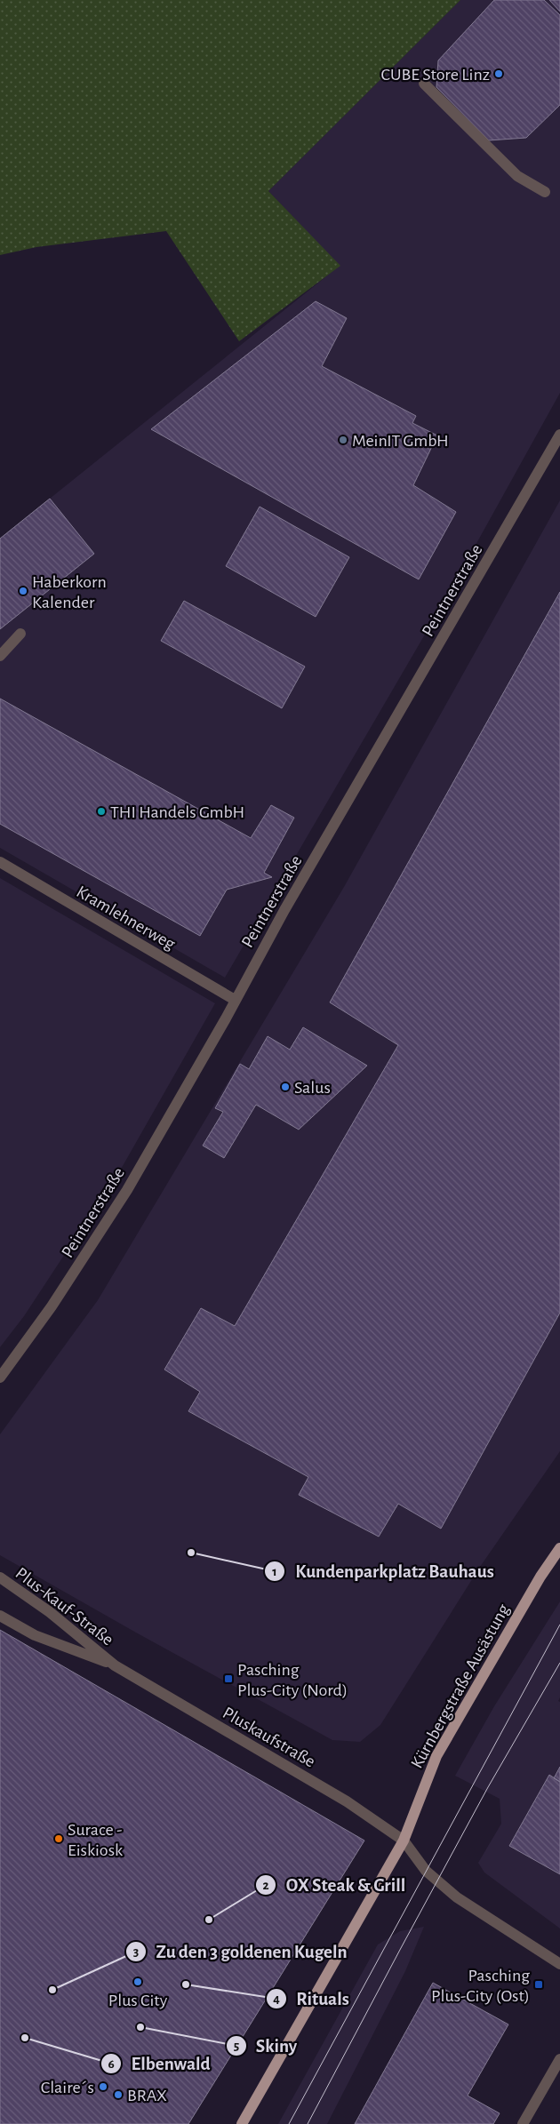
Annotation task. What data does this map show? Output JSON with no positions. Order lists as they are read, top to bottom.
{
  "streets": {
    "main road": ["Kürnbergstraße Ausästung"],
    "street": [
      "Peintnerstraße",
      "Kramlehnerweg",
      "Plus-Kauf-Straße",
      "Pluskaufstraße"
    ]
  },
  "crossings": [
    ["Peintnerstraße", "Kramlehnerweg"],
    ["Plus-Kauf-Straße", "Pluskaufstraße"],
    ["Kürnbergstraße Ausästung", "Pluskaufstraße"]
  ],
  "places": {
    "other": [
      "CUBE Store Linz",
      "MeinIT GmbH",
      "Haberkorn Kalender",
      "THI Handels GmbH",
      "Salus",
      "Kundenparkplatz Bauhaus",
      "Surace - Eiskiosk",
      "OX Steak & Grill",
      "Plus City",
      "Rituals",
      "Zu den 3 goldenen Kugeln",
      "Skiny",
      "Elbenwald",
      "Claire´s",
      "BRAX"
    ],
    "transit": ["Pasching Plus-City (Nord)", "Pasching Plus-City (Ost)"]
  }
}
